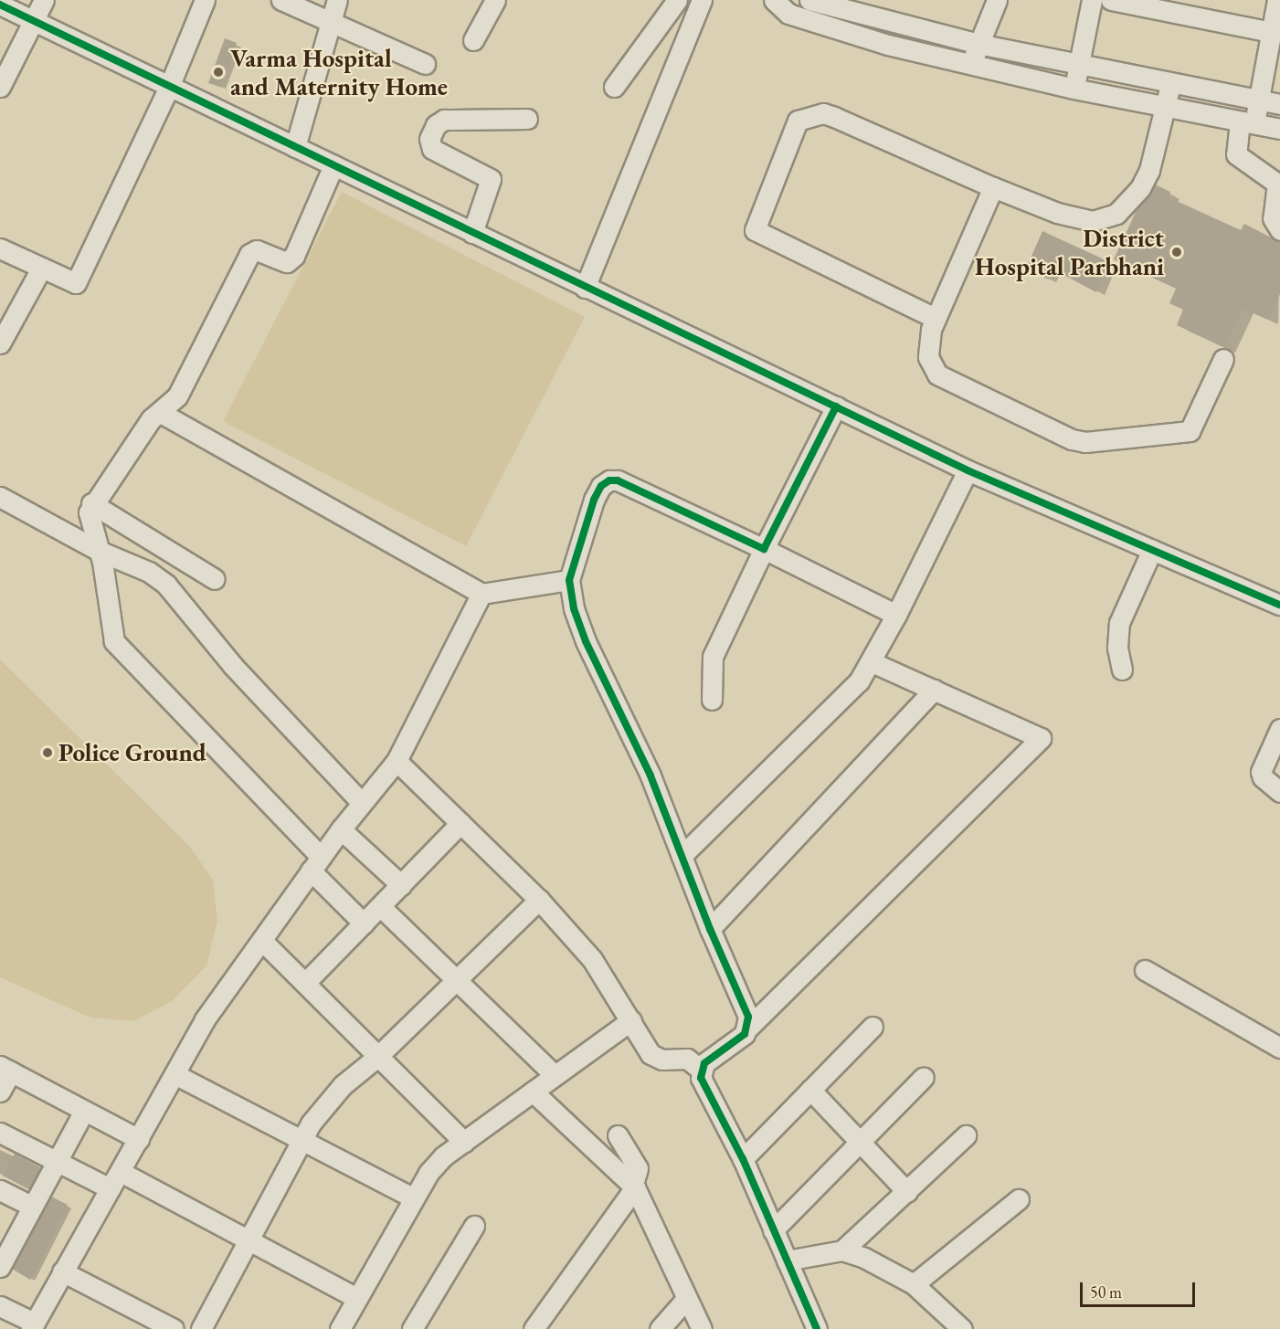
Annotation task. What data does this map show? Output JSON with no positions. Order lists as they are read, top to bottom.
{
  "places": ["Varma Hospital and Maternity Home", "District Hospital Parbhani", "Police Ground"],
  "scale_bar": "50 m"
}
